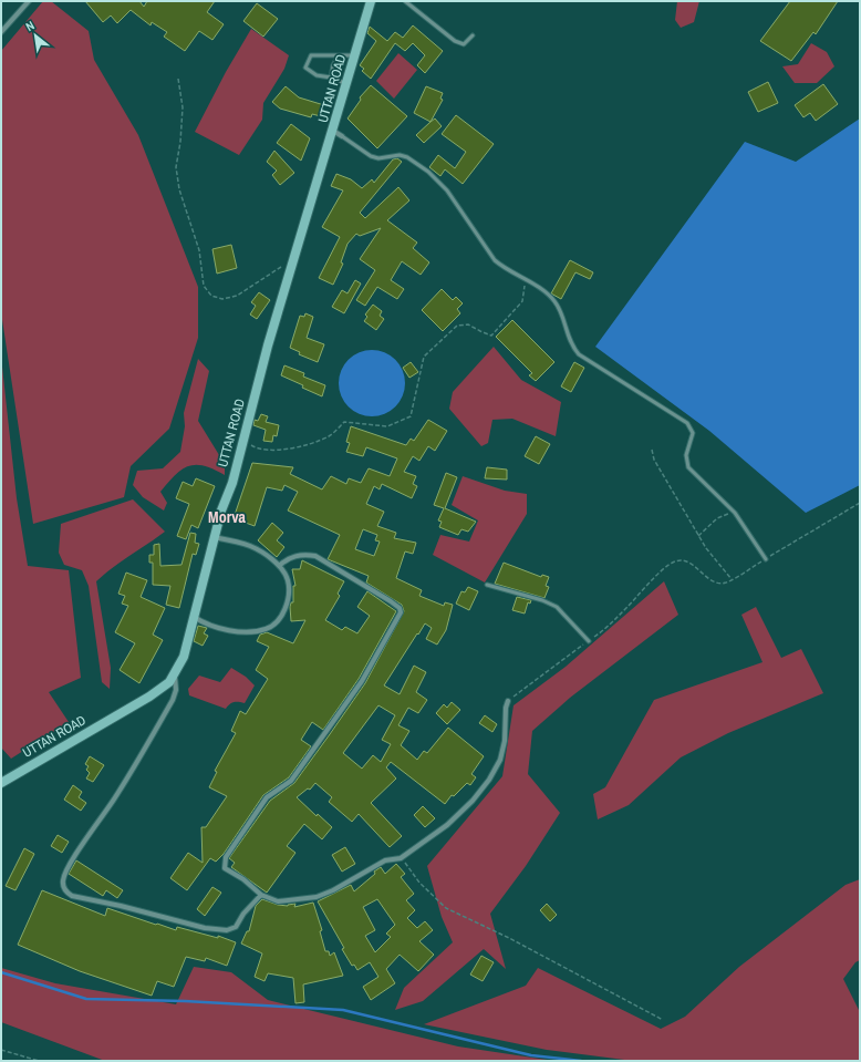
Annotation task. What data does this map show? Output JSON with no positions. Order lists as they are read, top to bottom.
{
  "streets": {
    "main road": ["UTTAN ROAD"]
  },
  "districts": ["Morva"],
  "north": "top left"
}
